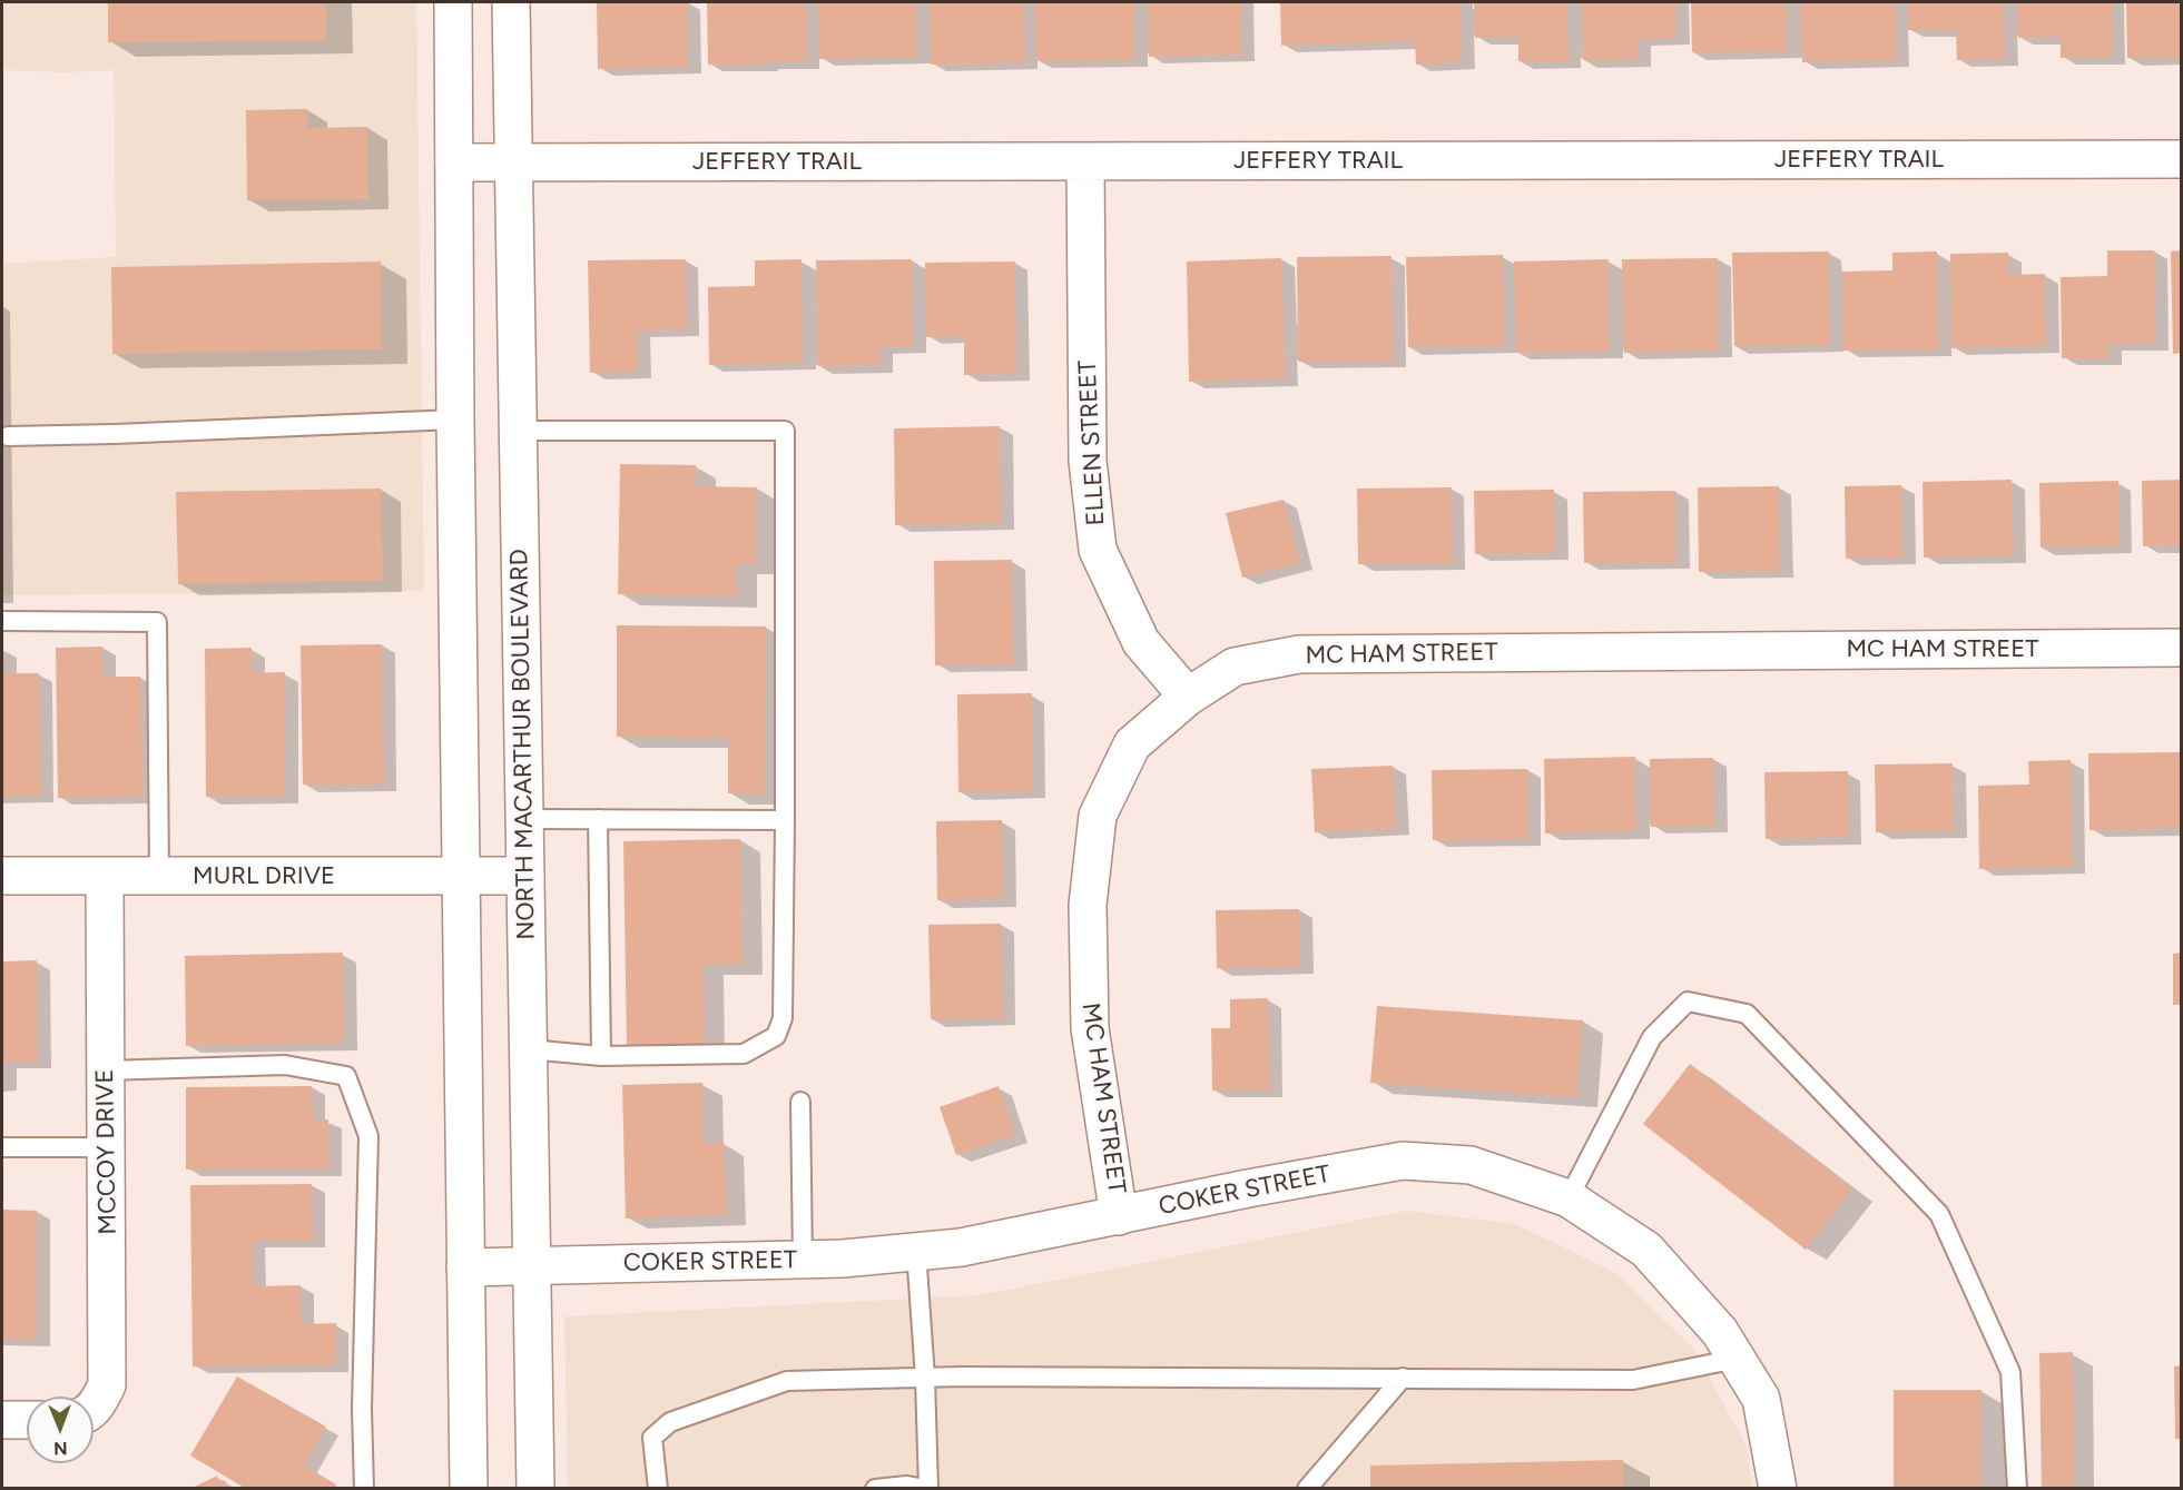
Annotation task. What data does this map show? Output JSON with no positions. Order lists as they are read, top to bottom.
{
  "streets": {
    "street": [
      "JEFFERY TRAIL",
      "ELLEN STREET",
      "MC HAM STREET",
      "NORTH MACARTHUR BOULEVARD",
      "MURL DRIVE",
      "MCCOY DRIVE",
      "COKER STREET"
    ]
  },
  "crossings": [
    ["JEFFERY TRAIL", "ELLEN STREET"],
    ["JEFFERY TRAIL", "NORTH MACARTHUR BOULEVARD"],
    ["ELLEN STREET", "MC HAM STREET"],
    ["MC HAM STREET", "COKER STREET"],
    ["NORTH MACARTHUR BOULEVARD", "MURL DRIVE"],
    ["NORTH MACARTHUR BOULEVARD", "COKER STREET"],
    ["MURL DRIVE", "MCCOY DRIVE"]
  ],
  "north": "bottom"
}
